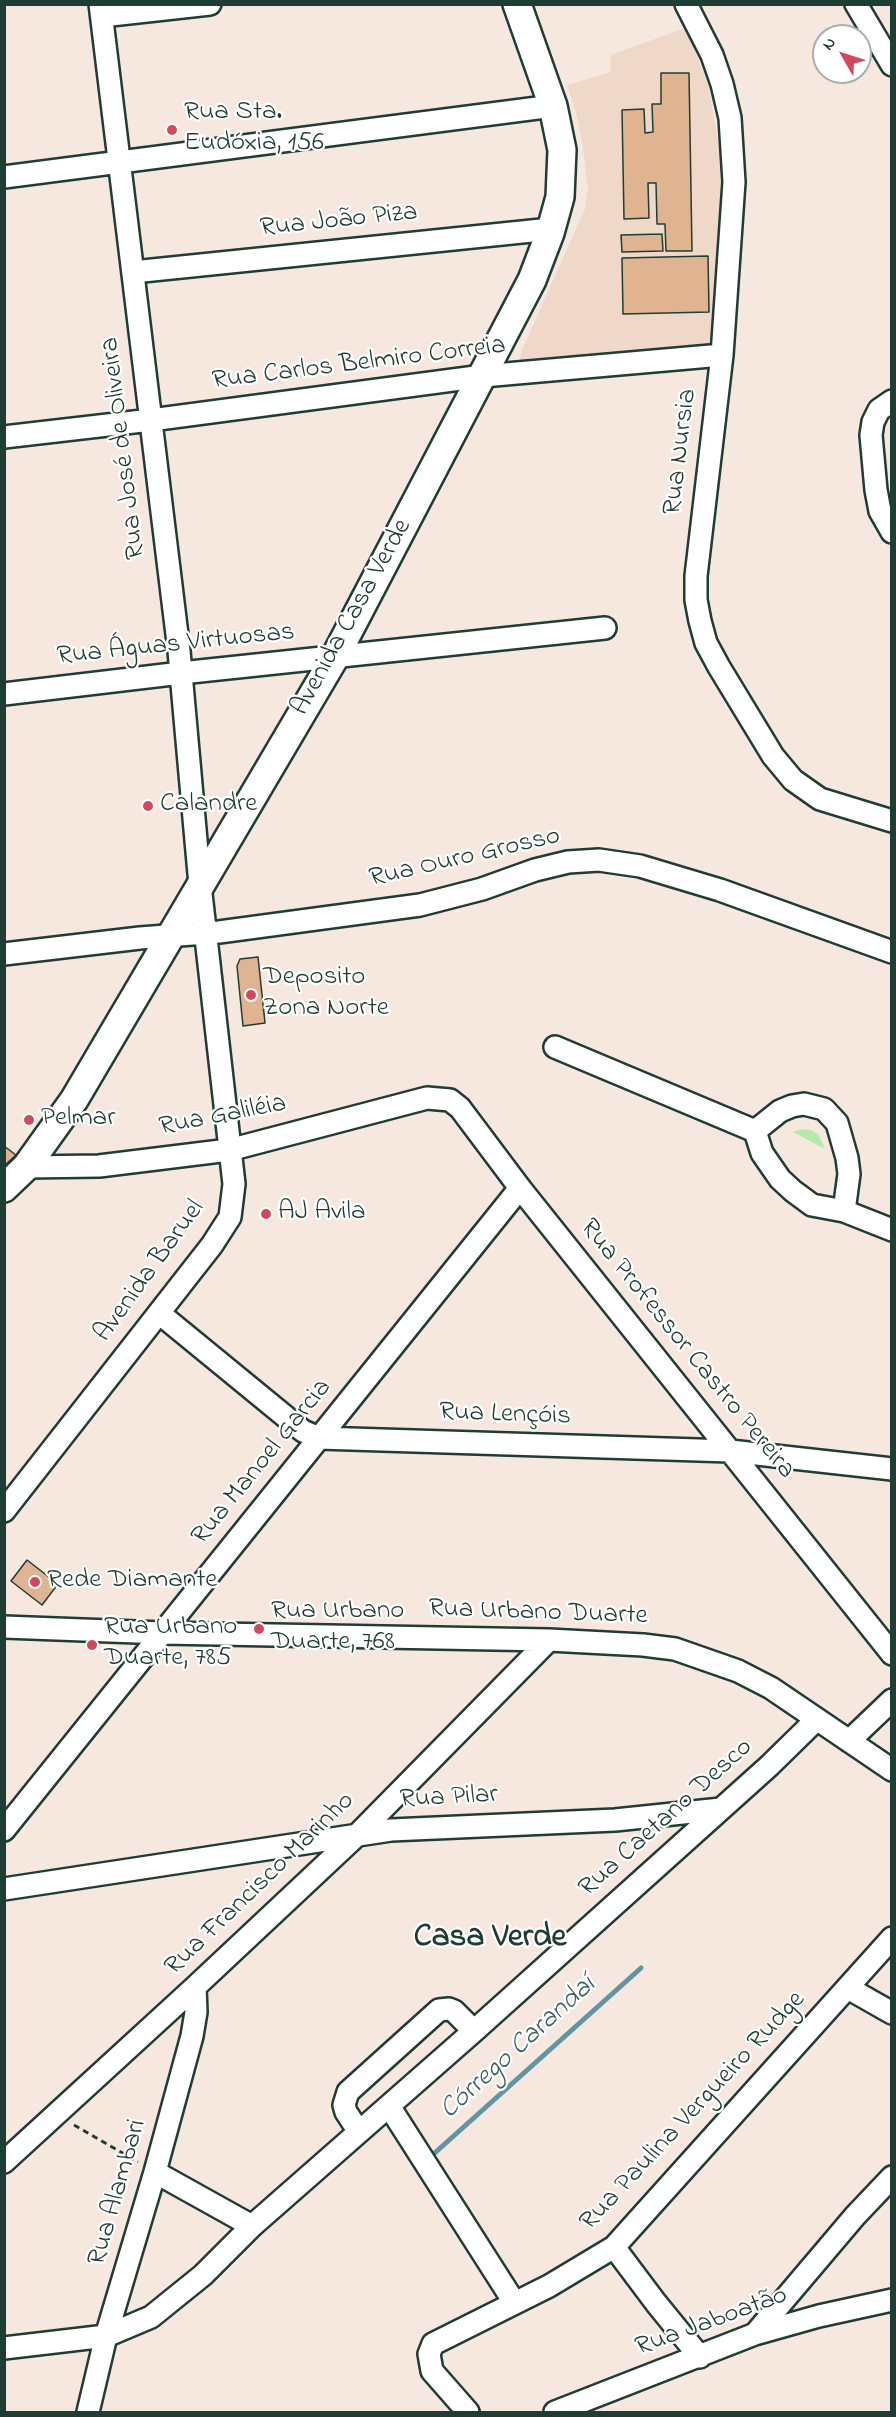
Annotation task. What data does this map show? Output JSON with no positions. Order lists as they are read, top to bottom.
{
  "streets": {
    "main road": ["Avenida Casa Verde"],
    "street": [
      "Rua João Piza",
      "Rua Carlos Belmiro Correia",
      "Rua José de Oliveira",
      "Rua Nursia",
      "Rua Águas Virtuosas",
      "Rua Ouro Grosso",
      "Rua Galiléia",
      "Avenida Baruel",
      "Rua Professor Castro Pereira",
      "Rua Lençóis",
      "Rua Manoel Garcia",
      "Rua Urbano Duarte",
      "Rua Pilar",
      "Rua Caetano Desco",
      "Rua Francisco Marinho",
      "Rua Paulina Vergueiro Rudge",
      "Rua Alambari",
      "Rua Jaboatão"
    ]
  },
  "crossings": [
    ["Rua João Piza", "Rua José de Oliveira"],
    ["Rua João Piza", "Avenida Casa Verde"],
    ["Rua Carlos Belmiro Correia", "Rua José de Oliveira"],
    ["Rua Carlos Belmiro Correia", "Rua Nursia"],
    ["Rua Carlos Belmiro Correia", "Avenida Casa Verde"],
    ["Rua José de Oliveira", "Avenida Casa Verde"],
    ["Rua José de Oliveira", "Rua Águas Virtuosas"],
    ["Rua José de Oliveira", "Avenida Baruel"],
    ["Avenida Casa Verde", "Rua Águas Virtuosas"],
    ["Avenida Casa Verde", "Rua Ouro Grosso"],
    ["Avenida Casa Verde", "Rua Galiléia"],
    ["Avenida Casa Verde", "Avenida Baruel"],
    ["Rua Ouro Grosso", "Avenida Baruel"],
    ["Rua Galiléia", "Avenida Baruel"],
    ["Rua Galiléia", "Rua Professor Castro Pereira"],
    ["Avenida Baruel", "Rua Lençóis"],
    ["Rua Professor Castro Pereira", "Rua Lençóis"],
    ["Rua Professor Castro Pereira", "Rua Manoel Garcia"],
    ["Rua Lençóis", "Rua Manoel Garcia"],
    ["Rua Manoel Garcia", "Rua Urbano Duarte"],
    ["Rua Urbano Duarte", "Rua Caetano Desco"],
    ["Rua Urbano Duarte", "Rua Francisco Marinho"],
    ["Rua Pilar", "Rua Caetano Desco"],
    ["Rua Pilar", "Rua Francisco Marinho"],
    ["Rua Caetano Desco", "Rua Alambari"],
    ["Rua Francisco Marinho", "Rua Alambari"]
  ],
  "districts": ["Casa Verde"],
  "water": ["Córrego Carandaí"],
  "places": [
    "Rua Sta. Eudóxia, 156",
    "Calandre",
    "Deposito Zona Norte",
    "Pelmar",
    "AJ Avila",
    "Rede Diamante",
    "Rua Urbano Duarte, 768",
    "Rua Urbano Duarte, 785"
  ],
  "north": "top left"
}
